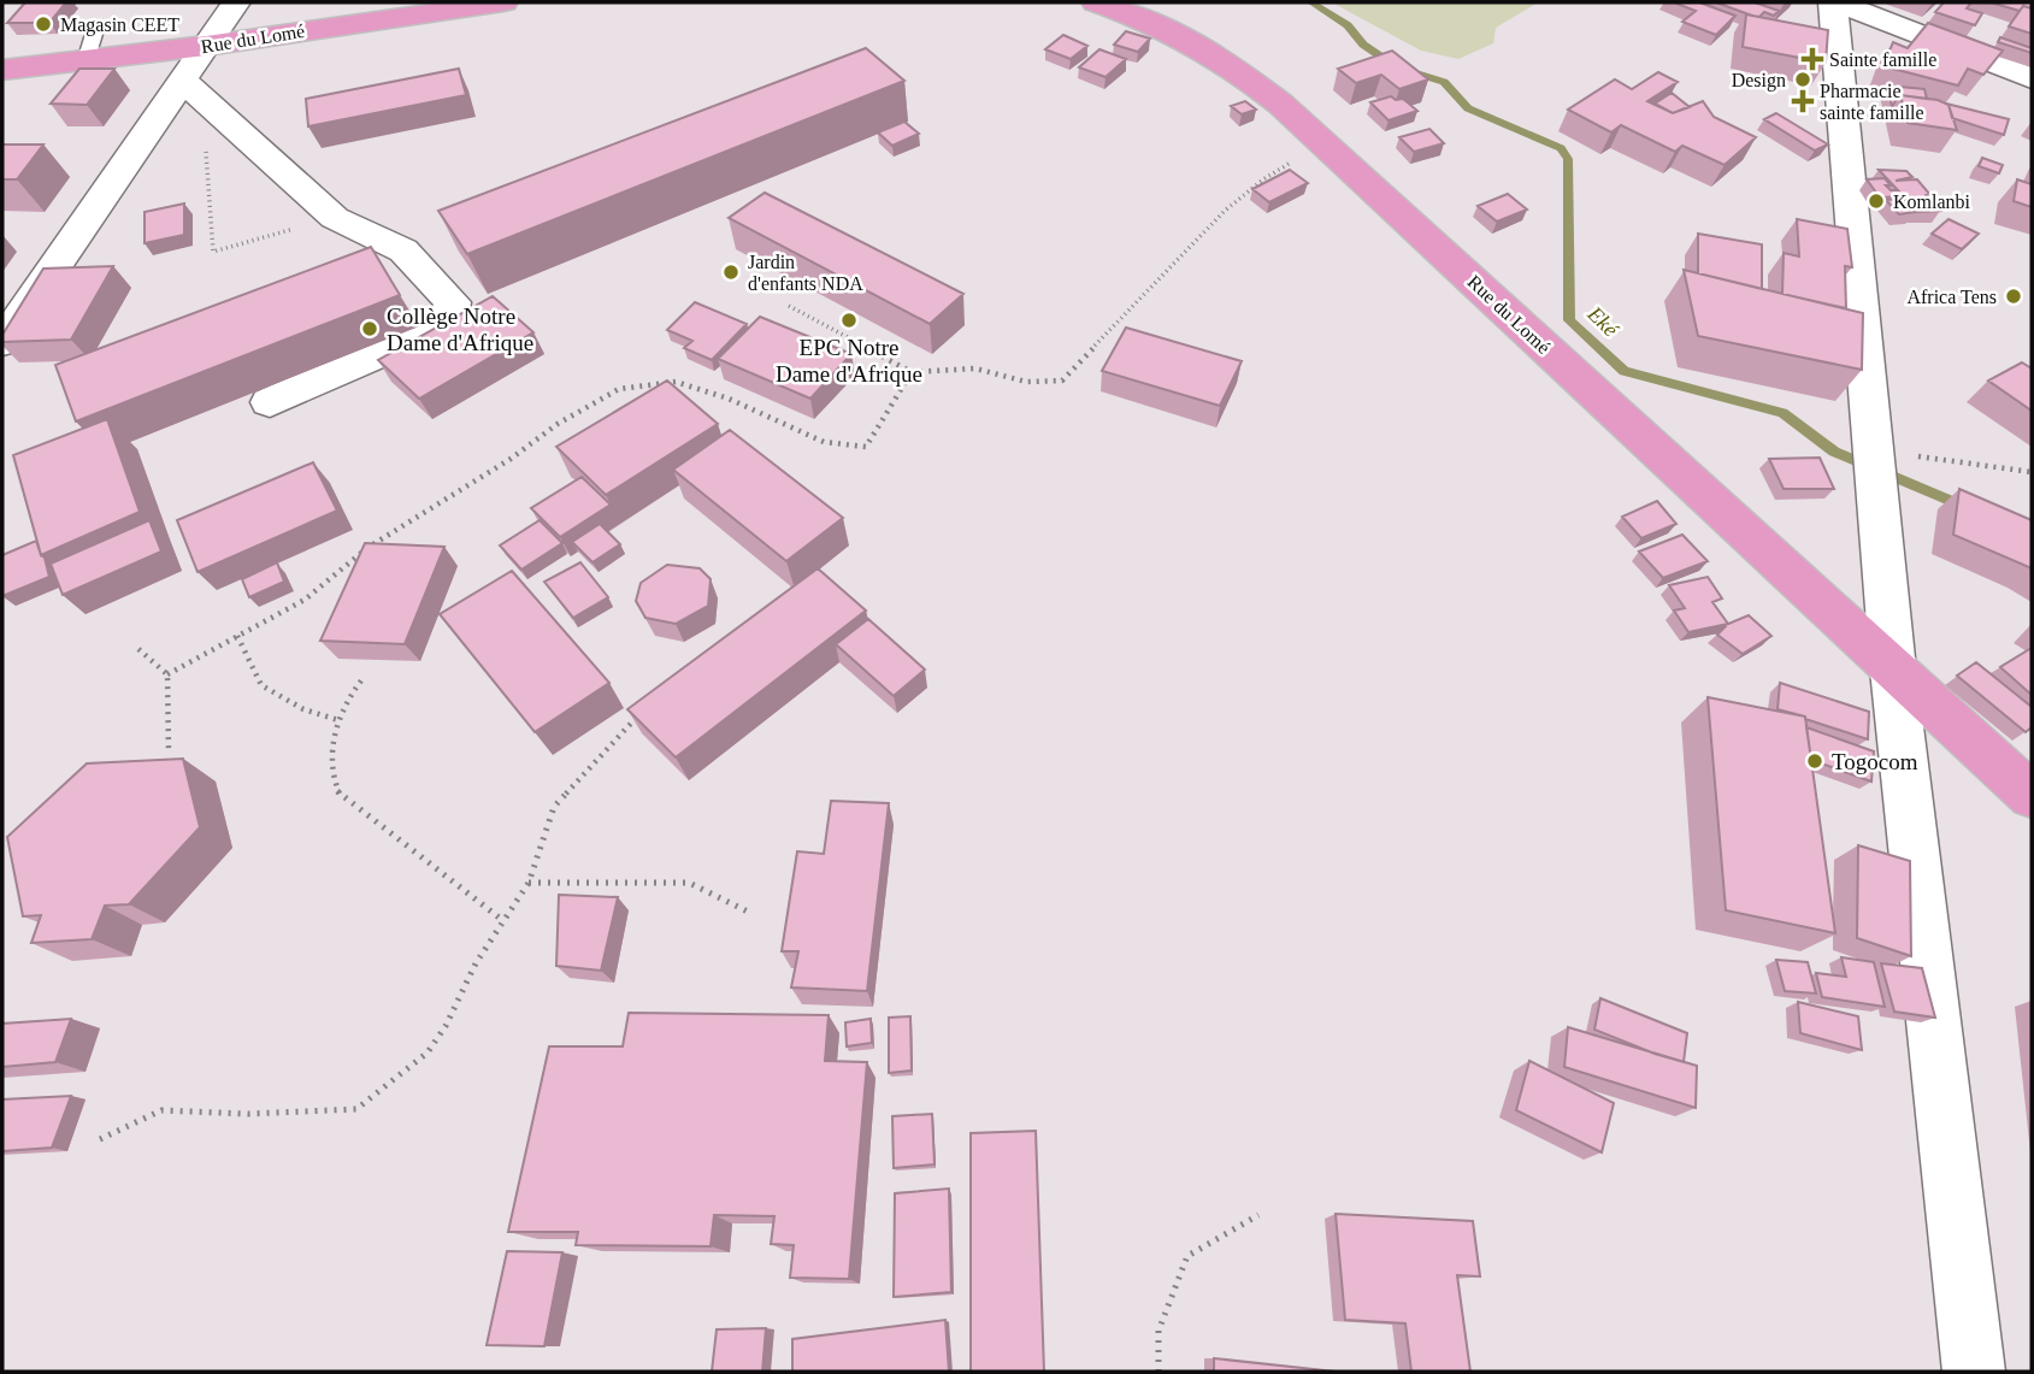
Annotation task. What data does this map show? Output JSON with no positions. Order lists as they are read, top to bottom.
{
  "streets": {
    "main road": ["Rue du Lomé"]
  },
  "water": ["Eké"],
  "places": {
    "other": [
      "Magasin CEET",
      "Design",
      "Komlanbi",
      "Jardin d'enfants NDA",
      "Africa Tens",
      "EPC Notre Dame d'Afrique",
      "Collège Notre Dame d'Afrique",
      "Togocom"
    ],
    "health": ["Sainte famille", "Pharmacie sainte famille"]
  }
}
